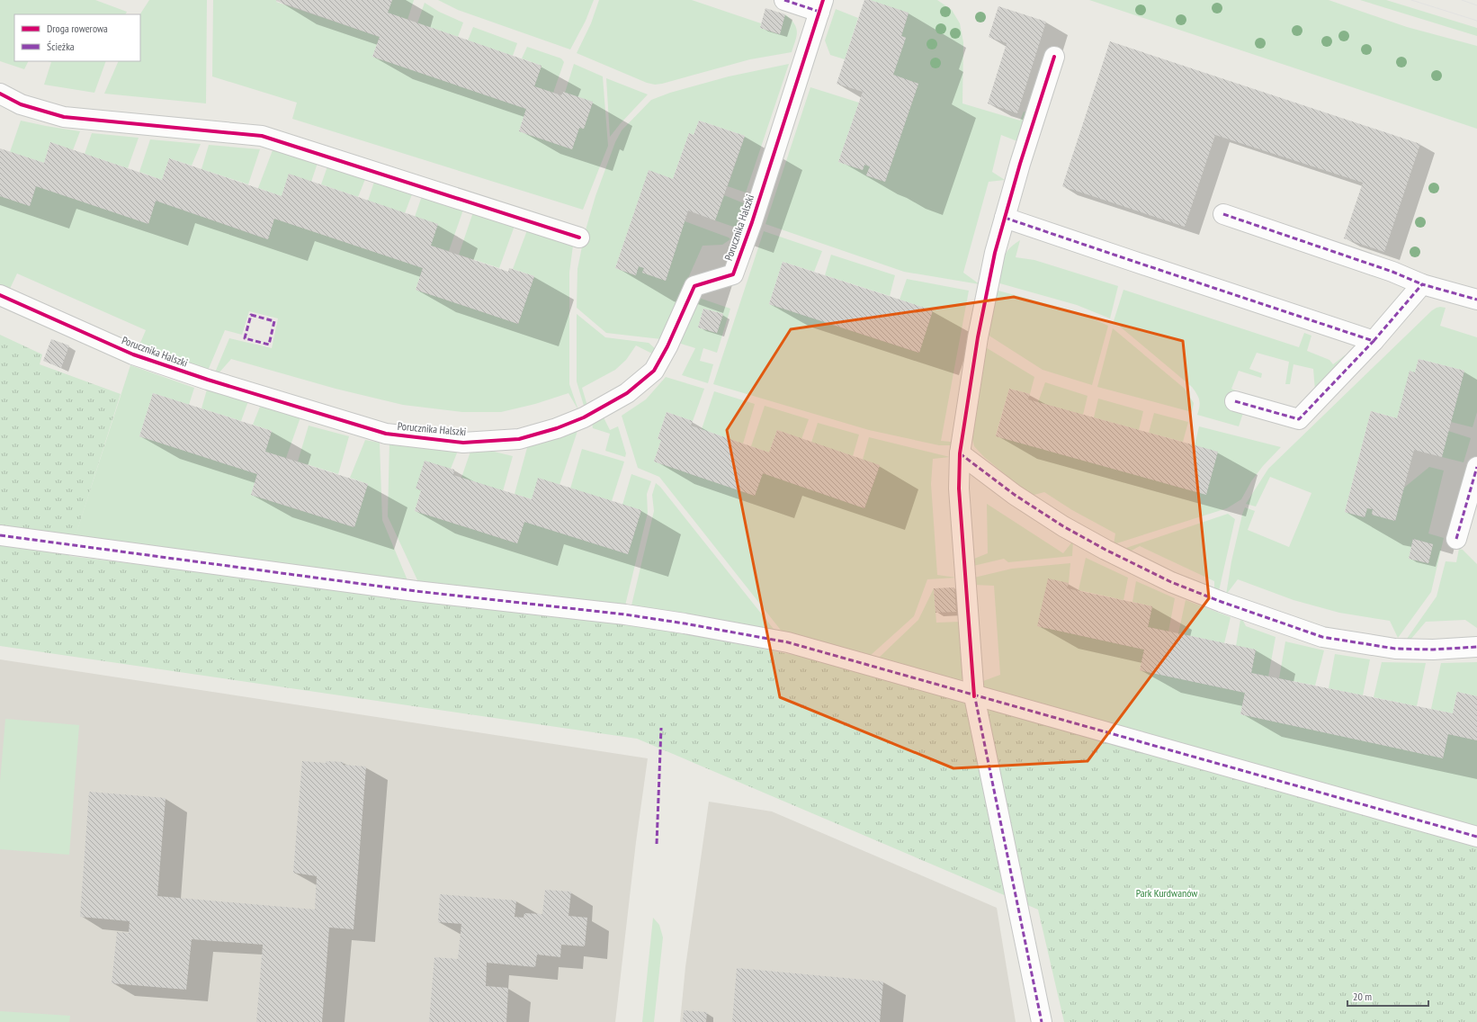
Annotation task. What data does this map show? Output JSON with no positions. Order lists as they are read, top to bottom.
{
  "streets": {
    "street": ["Porucznika Halszki"]
  },
  "parks": ["Park Kurdwanów"],
  "legend": ["Droga rowerowa", "Ścieżka"],
  "scale_bar": "20 m"
}
